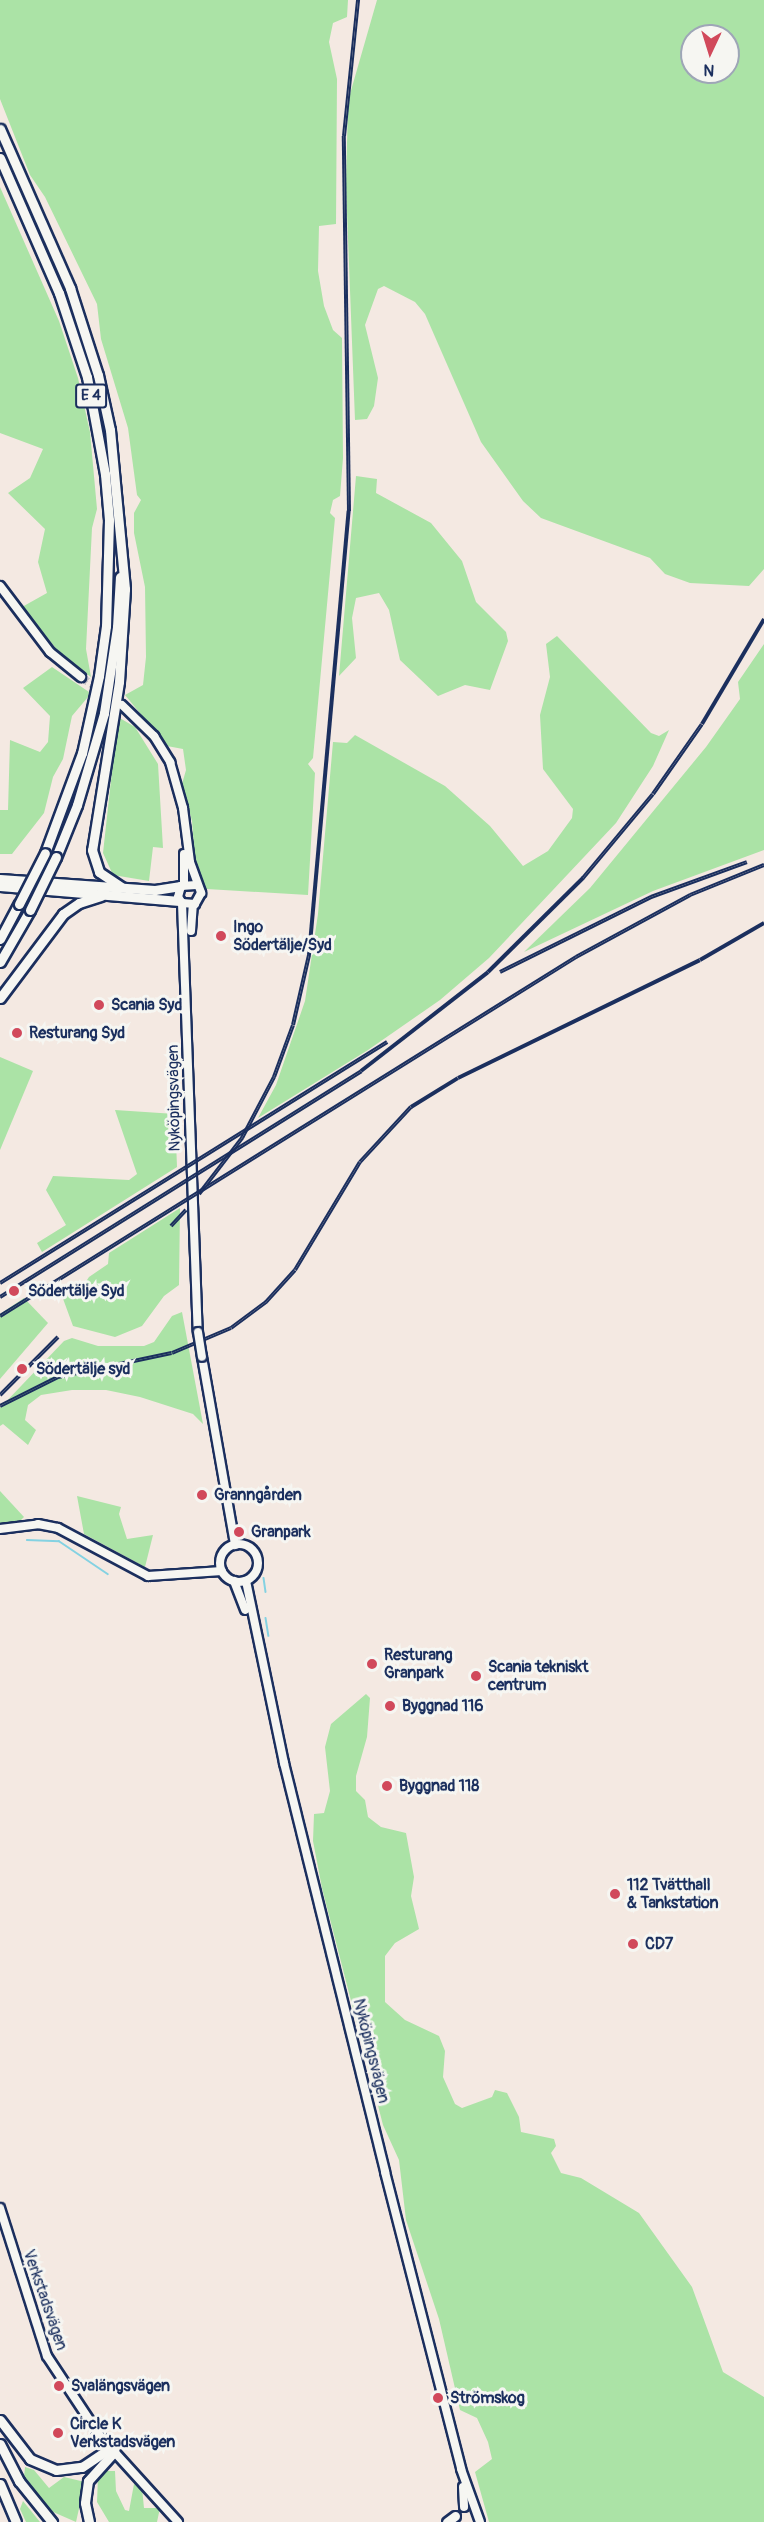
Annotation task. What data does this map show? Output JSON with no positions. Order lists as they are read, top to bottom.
{
  "streets": {
    "highway": ["E 4"],
    "main road": ["Nyköpingsvägen", "Verkstadsvägen"]
  },
  "places": [
    "Ingo Södertälje/Syd",
    "Scania Syd",
    "Resturang Syd",
    "Södertälje Syd",
    "Södertälje syd",
    "Granngården",
    "Granpark",
    "Resturang Granpark",
    "Scania tekniskt centrum",
    "Byggnad 116",
    "Byggnad 118",
    "112 Tvätthall & Tankstation",
    "CD7",
    "Svalängsvägen",
    "Strömskog",
    "Circle K Verkstadsvägen"
  ],
  "north": "bottom"
}
